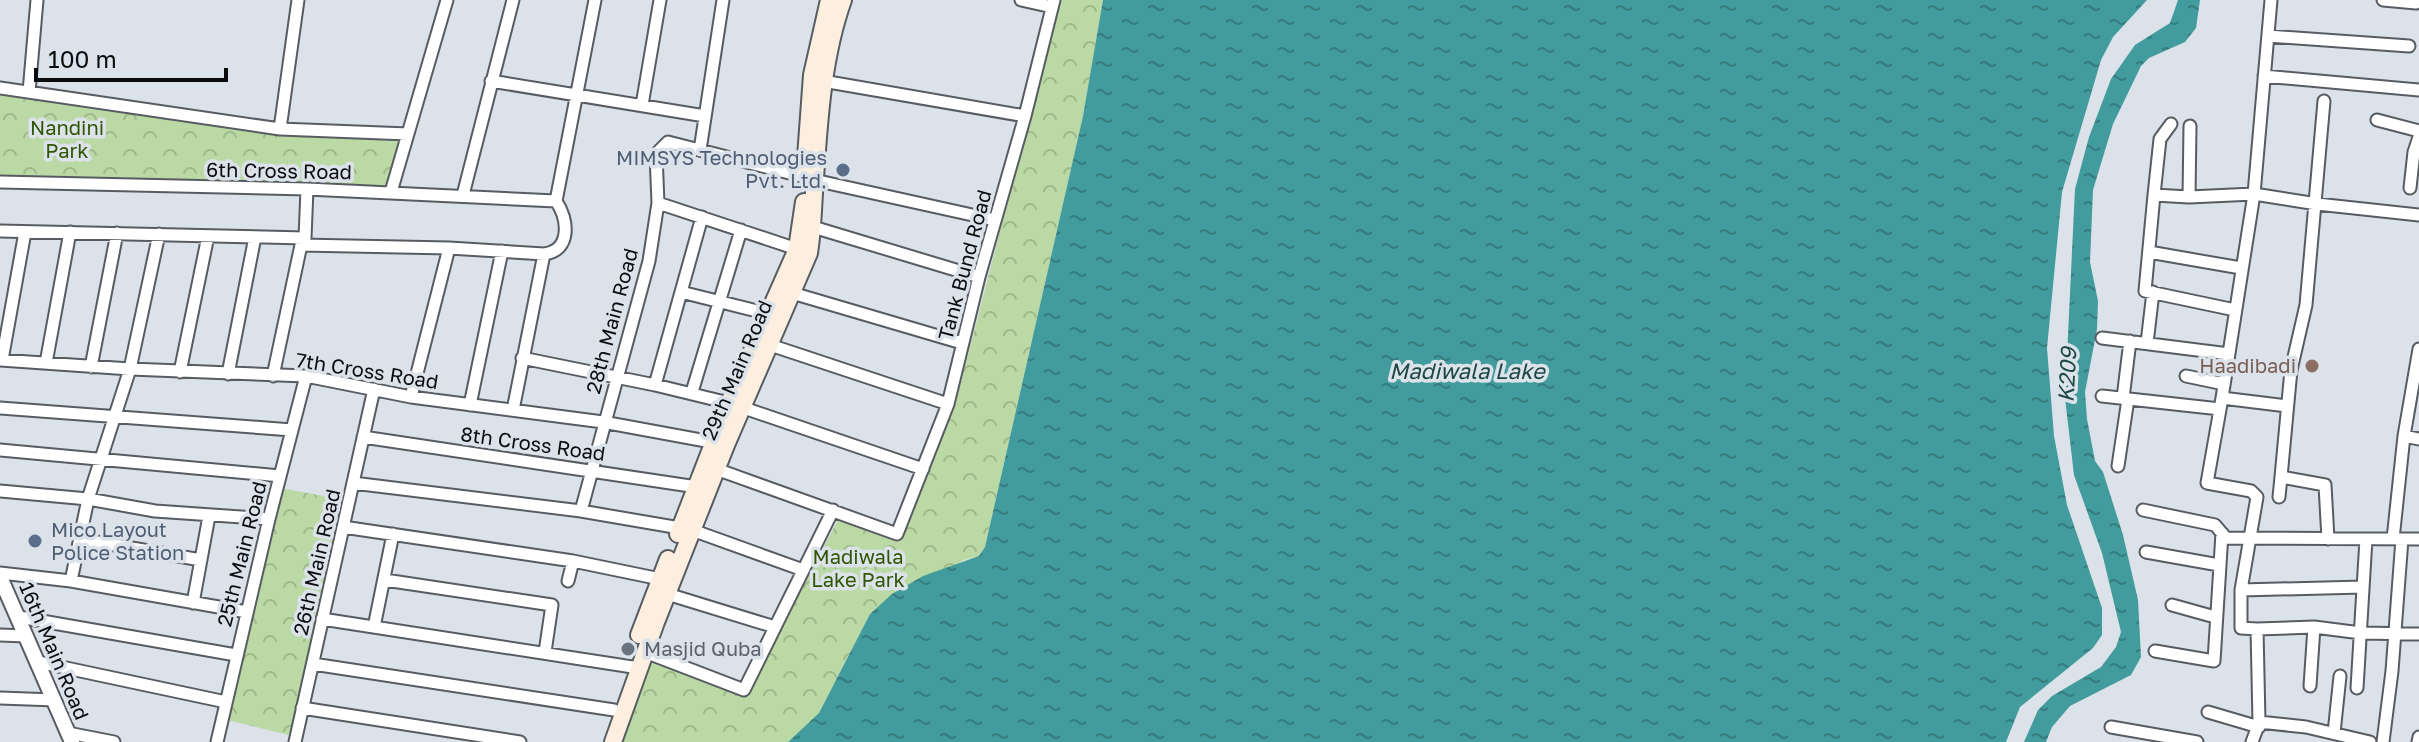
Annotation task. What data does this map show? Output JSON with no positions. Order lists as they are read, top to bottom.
{
  "streets": {
    "main road": ["29th Main Road"],
    "street": [
      "6th Cross Road",
      "Tank Bund Road",
      "28th Main Road",
      "7th Cross Road",
      "8th Cross Road",
      "25th Main Road",
      "26th Main Road",
      "16th Main Road"
    ]
  },
  "crossings": [
    ["28th Main Road", "7th Cross Road"],
    ["28th Main Road", "8th Cross Road"],
    ["29th Main Road", "7th Cross Road"],
    ["29th Main Road", "8th Cross Road"],
    ["7th Cross Road", "25th Main Road"],
    ["7th Cross Road", "26th Main Road"],
    ["8th Cross Road", "26th Main Road"]
  ],
  "water": ["Madiwala Lake", "K209"],
  "parks": ["Nandini Park", "Madiwala Lake Park"],
  "places": [
    "MIMSYS Technologies Pvt. Ltd.",
    "Haadibadi",
    "Mico Layout Police Station",
    "Masjid Quba"
  ],
  "scale_bar": "100 m"
}
